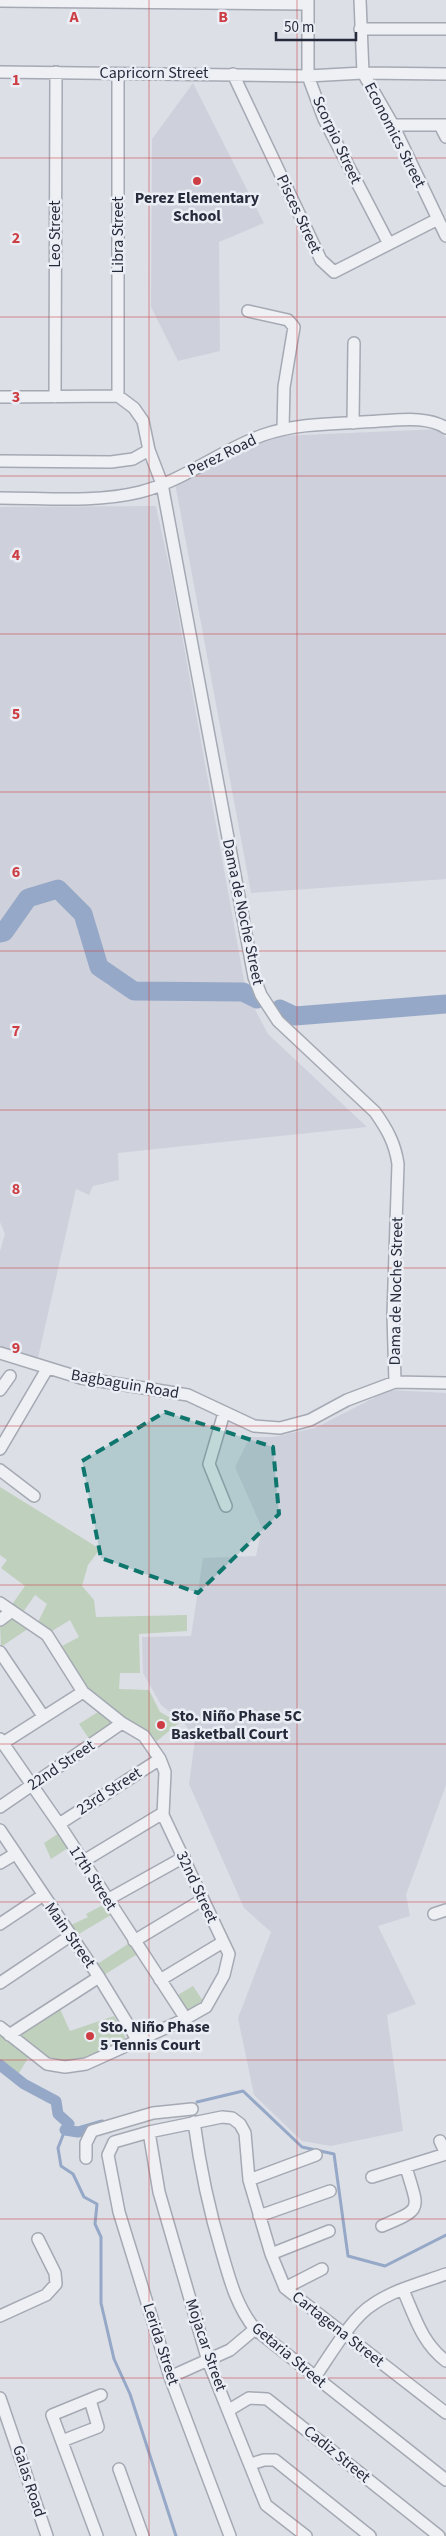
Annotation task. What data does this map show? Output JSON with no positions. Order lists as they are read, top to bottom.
{
  "streets": {
    "street": [
      "Capricorn Street",
      "Economics Street",
      "Scorpio Street",
      "Pisces Street",
      "Leo Street",
      "Libra Street",
      "Perez Road",
      "Dama de Noche Street",
      "Bagbaguin Road",
      "22nd Street",
      "23rd Street",
      "17th Street",
      "32nd Street",
      "Main Street",
      "Cartagena Street",
      "Lerida Street",
      "Mojacar Street",
      "Getaria Street",
      "Cadiz Street",
      "Galas Road"
    ]
  },
  "crossings": [
    ["Capricorn Street", "Economics Street"],
    ["Capricorn Street", "Scorpio Street"],
    ["Capricorn Street", "Pisces Street"],
    ["Capricorn Street", "Leo Street"],
    ["Capricorn Street", "Libra Street"],
    ["Economics Street", "Pisces Street"],
    ["Scorpio Street", "Pisces Street"],
    ["Libra Street", "Dama de Noche Street"],
    ["Perez Road", "Dama de Noche Street"],
    ["Dama de Noche Street", "Bagbaguin Road"],
    ["22nd Street", "17th Street"],
    ["22nd Street", "32nd Street"],
    ["23rd Street", "17th Street"],
    ["23rd Street", "32nd Street"],
    ["17th Street", "32nd Street"],
    ["32nd Street", "Main Street"],
    ["Cartagena Street", "Lerida Street"],
    ["Cartagena Street", "Mojacar Street"],
    ["Cartagena Street", "Getaria Street"],
    ["Mojacar Street", "Cadiz Street"]
  ],
  "places": ["Perez Elementary School", "Sto. Niño Phase 5C Basketball Court", "Sto. Niño Phase 5 Tennis Court"],
  "scale_bar": "50 m",
  "grid": {
    "columns": ["A", "B"],
    "rows": [
      "1",
      "2",
      "3",
      "4",
      "5",
      "6",
      "7",
      "8",
      "9"
    ]
  }
}
